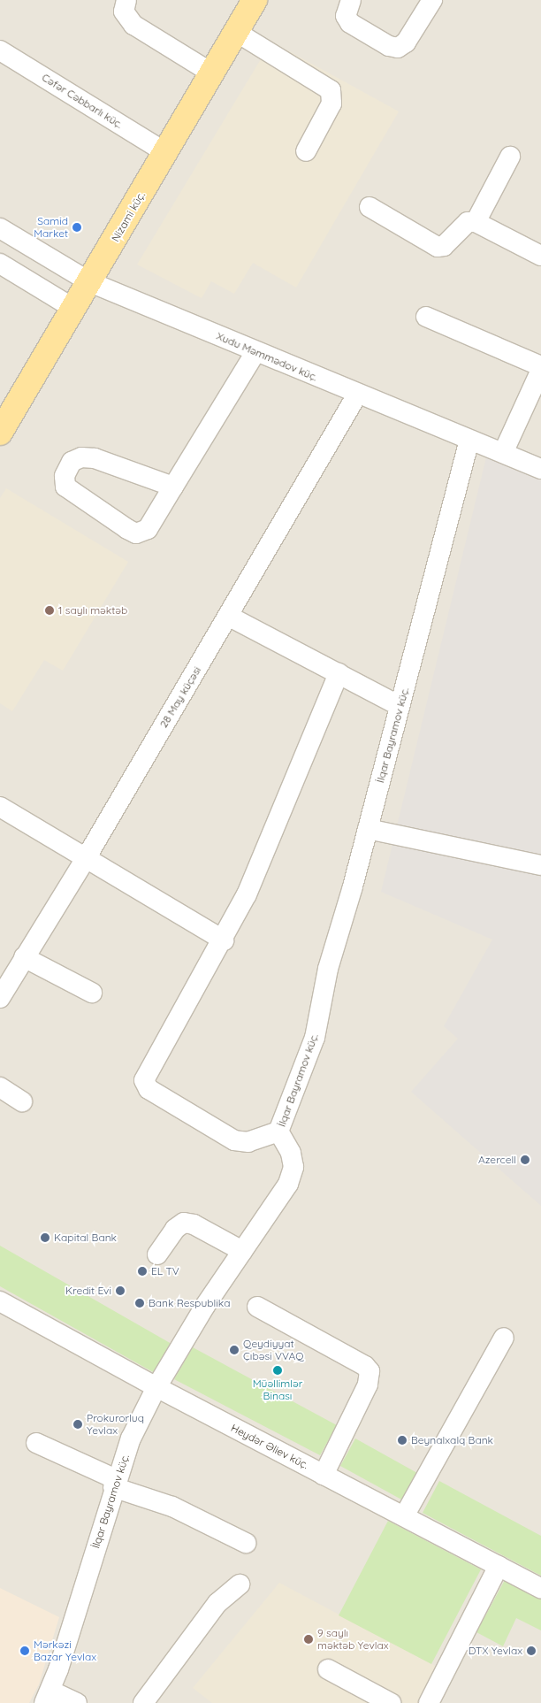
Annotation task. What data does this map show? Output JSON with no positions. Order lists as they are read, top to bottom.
{
  "streets": {
    "main road": ["Nizami küç."],
    "street": [
      "Cəfər Cəbbarlı küç.",
      "Xudu Məmmədov küç.",
      "28 May küçəsi",
      "İlqar Bayramov küç.",
      "Heydər Əliev küç."
    ]
  },
  "crossings": [
    ["Cəfər Cəbbarlı küç.", "Nizami küç."],
    ["Nizami küç.", "Xudu Məmmədov küç."],
    ["Xudu Məmmədov küç.", "28 May küçəsi"],
    ["Xudu Məmmədov küç.", "İlqar Bayramov küç."],
    ["İlqar Bayramov küç.", "Heydər Əliev küç."]
  ],
  "places": [
    "Samid Market",
    "1 saylı məktəb",
    "Azercell",
    "Kapital Bank",
    "EL TV",
    "Kredit Evi",
    "Bank Respublika",
    "Qeydiyyat Çıbəsi VVAQ",
    "Müəllimlər Binası",
    "Prokurorluq Yevlax",
    "Beynalxalq Bank",
    "9 saylı məktəb Yevlax",
    "Mərkəzi Bazar Yevlax",
    "DTX Yevlax"
  ]
}
